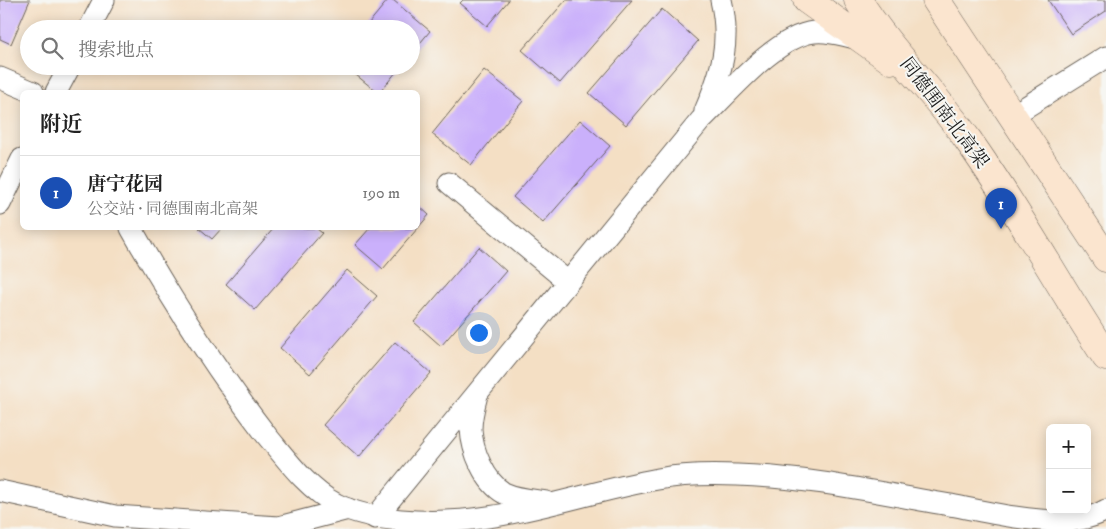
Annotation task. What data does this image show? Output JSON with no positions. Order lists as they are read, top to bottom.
{
  "streets": {
    "main road": ["同德围南北高架"]
  },
  "page": {
    "search": "搜索地点",
    "heading": "附近",
    "list": [
      {
        "mark": "1",
        "name": "唐宁花园",
        "note": "公交站 · 同德围南北高架",
        "value": "190 m"
      }
    ],
    "pins": "1",
    "map_buttons": ["+", "−"]
  }
}
